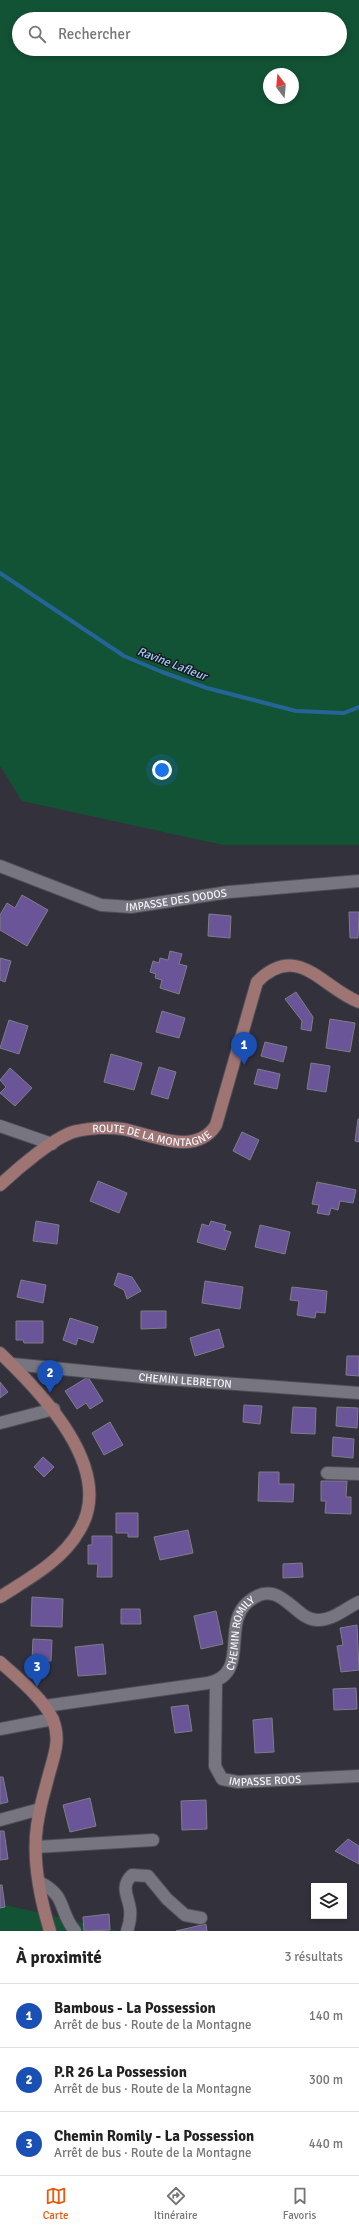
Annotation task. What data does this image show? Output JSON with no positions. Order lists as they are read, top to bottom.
{
  "streets": {
    "main road": ["ROUTE DE LA MONTAGNE"],
    "street": [
      "IMPASSE DES DODOS",
      "CHEMIN LEBRETON",
      "CHEMIN ROMILY",
      "IMPASSE ROOS"
    ]
  },
  "crossings": [
    ["CHEMIN ROMILY", "IMPASSE ROOS"]
  ],
  "water": ["Ravine Lafleur"],
  "north": "top",
  "page": {
    "search": "Rechercher",
    "pins": ["1", "2", "3"],
    "heading": ["À proximité", "3 résultats"],
    "list": [
      {
        "mark": "1",
        "name": "Bambous - La Possession",
        "note": "Arrêt de bus · Route de la Montagne",
        "value": "140 m"
      },
      {
        "mark": "2",
        "name": "P.R 26 La Possession",
        "note": "Arrêt de bus · Route de la Montagne",
        "value": "300 m"
      },
      {
        "mark": "3",
        "name": "Chemin Romily - La Possession",
        "note": "Arrêt de bus · Route de la Montagne",
        "value": "440 m"
      }
    ],
    "nav": ["Carte", "Itinéraire", "Favoris"]
  }
}
